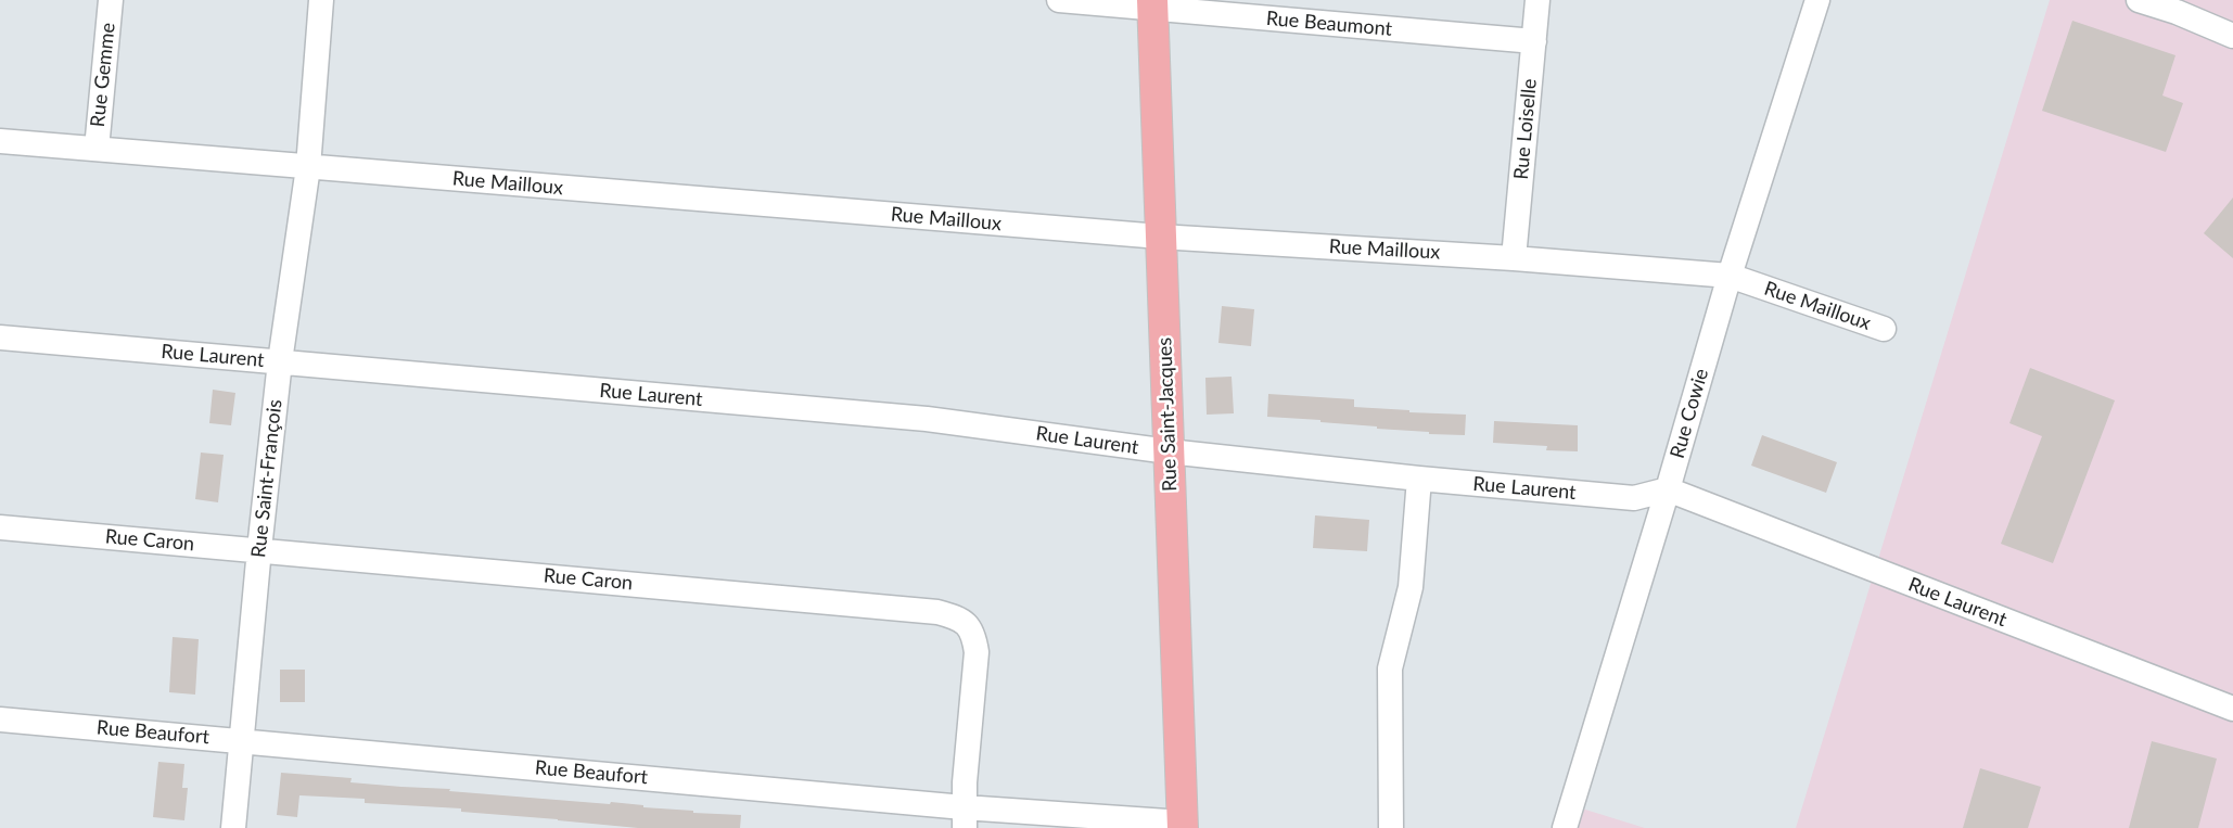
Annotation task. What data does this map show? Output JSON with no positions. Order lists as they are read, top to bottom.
{
  "streets": {
    "main road": ["Rue Saint-Jacques"],
    "street": [
      "Rue Beaumont",
      "Rue Gemme",
      "Rue Loiselle",
      "Rue Mailloux",
      "Rue Laurent",
      "Rue Cowie",
      "Rue Saint-François",
      "Rue Caron",
      "Rue Beaufort"
    ]
  },
  "crossings": [
    ["Rue Beaumont", "Rue Loiselle"],
    ["Rue Beaumont", "Rue Saint-Jacques"],
    ["Rue Gemme", "Rue Mailloux"],
    ["Rue Loiselle", "Rue Mailloux"],
    ["Rue Mailloux", "Rue Cowie"],
    ["Rue Mailloux", "Rue Saint-Jacques"],
    ["Rue Mailloux", "Rue Saint-François"],
    ["Rue Laurent", "Rue Cowie"],
    ["Rue Laurent", "Rue Saint-Jacques"],
    ["Rue Laurent", "Rue Saint-François"],
    ["Rue Saint-Jacques", "Rue Beaufort"],
    ["Rue Saint-François", "Rue Caron"],
    ["Rue Saint-François", "Rue Beaufort"],
    ["Rue Caron", "Rue Beaufort"]
  ]
}
